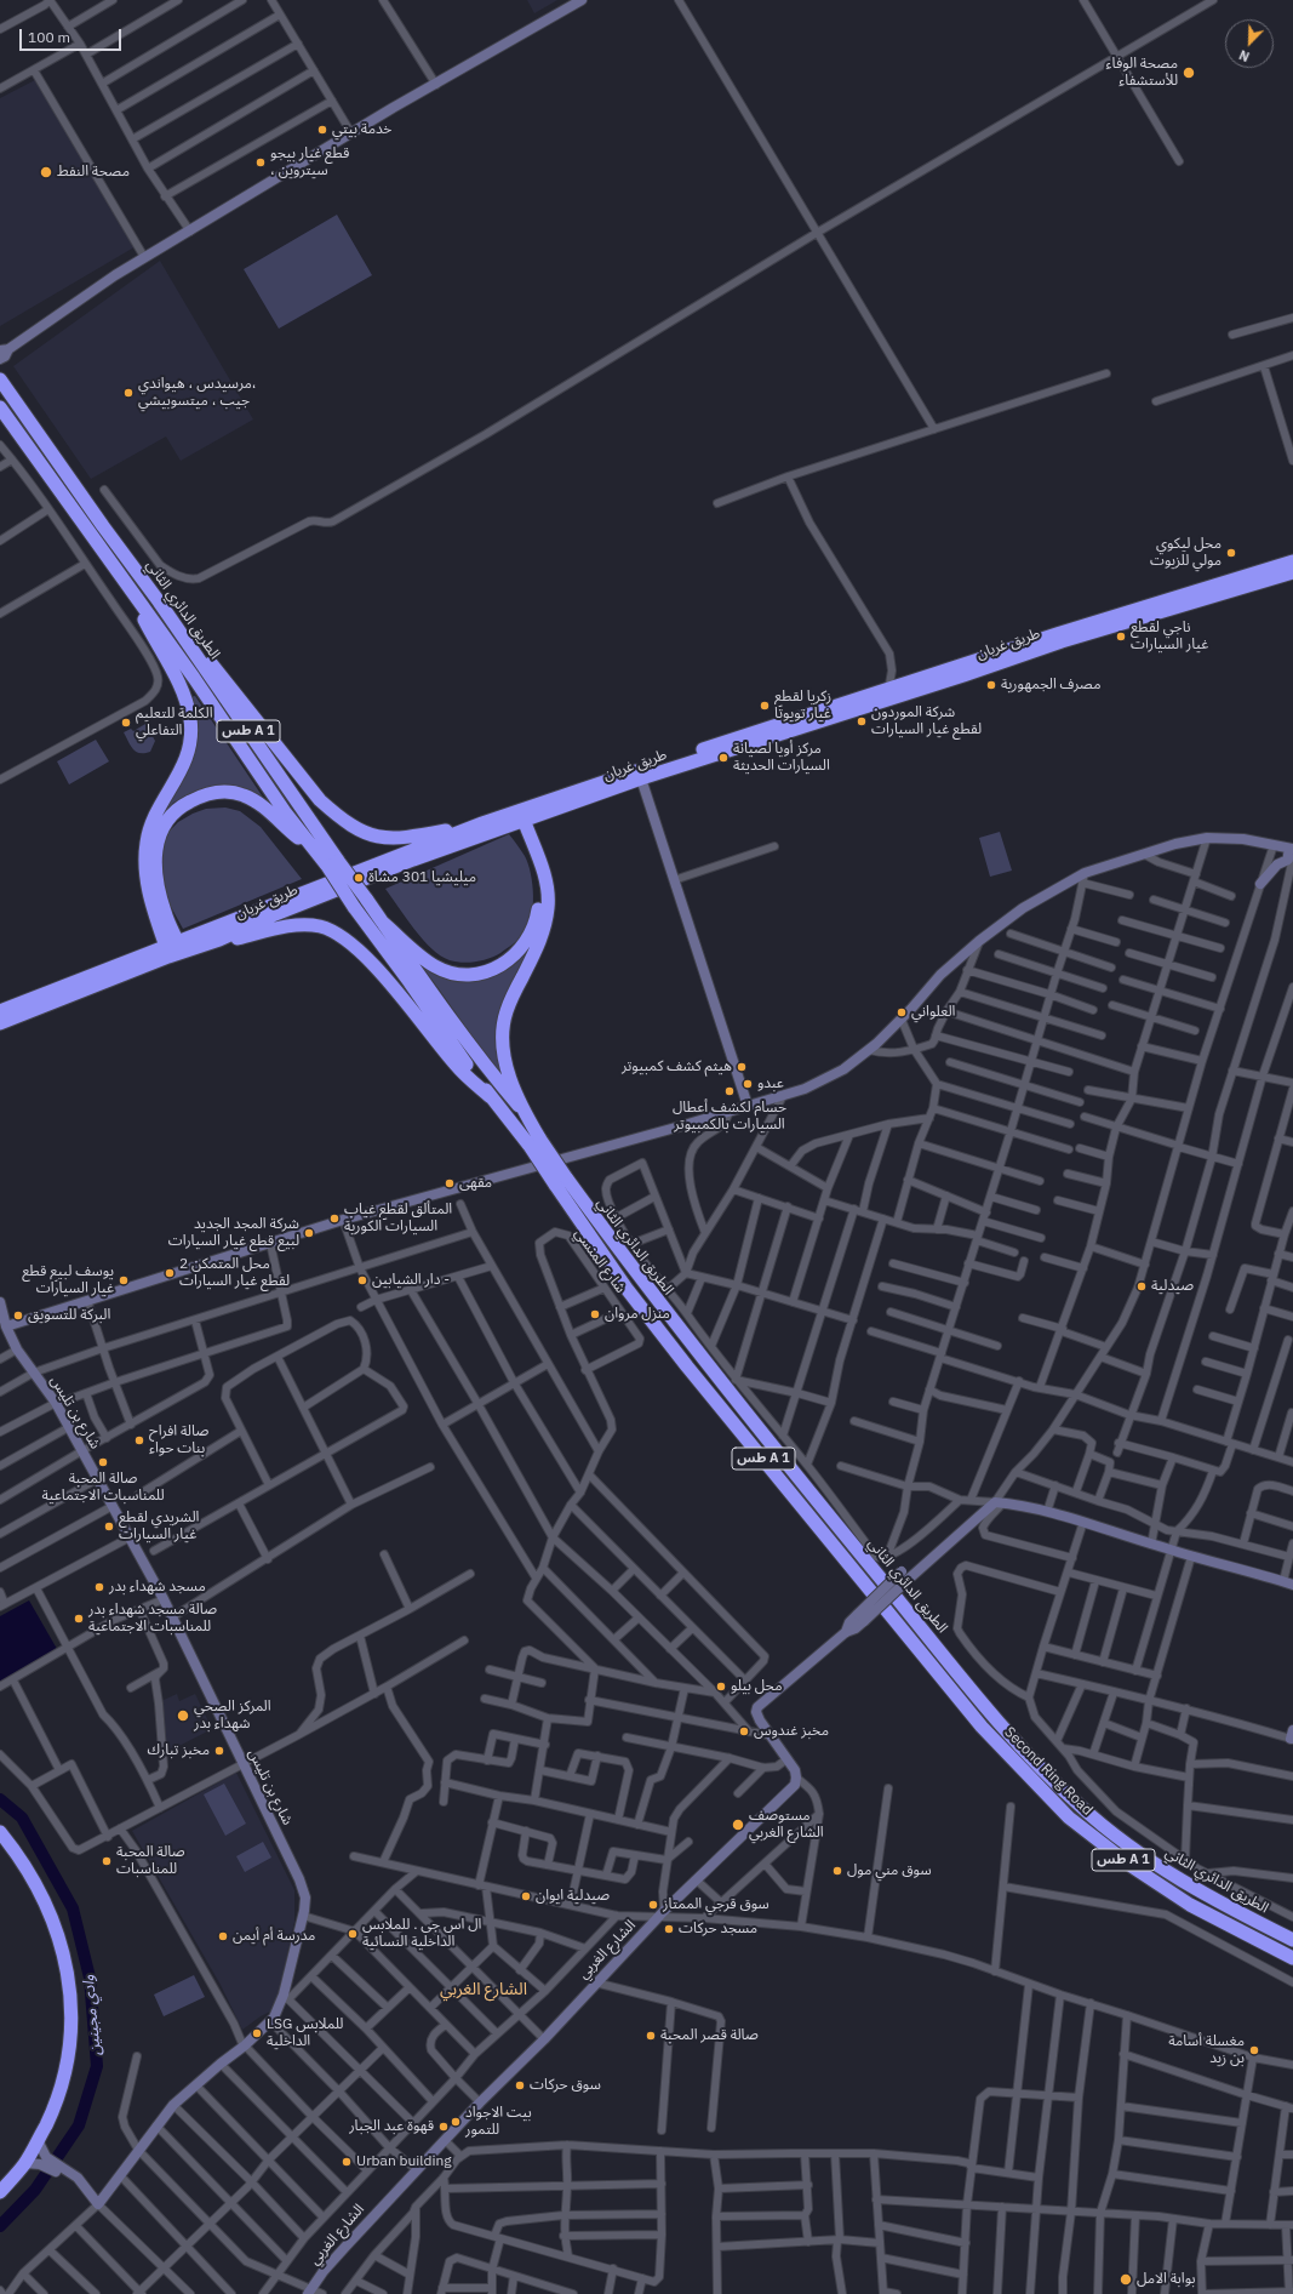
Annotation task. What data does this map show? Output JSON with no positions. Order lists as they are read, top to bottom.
{
  "streets": {
    "highway": [
      "الطريق الدائري الثاني",
      "طريق غريان",
      "طس A 1",
      "Second Ring Road"
    ],
    "street": ["شارع المنسي", "شارع بن تليس", "الشارع الغربي"]
  },
  "crossings": [
    ["الطريق الدائري الثاني", "Second Ring Road"]
  ],
  "districts": ["الشارع الغربي"],
  "water": ["وادي مجينين"],
  "places": [
    "مصحة الوفاء للأستشفاء",
    "خدمة بيتي",
    "قطع غيار بيجو ، سيتروين",
    "مصحة النفط",
    "مرسيدس ، هيواندي، جيب ، ميتسوبيشي",
    "محل ليكوي مولي للزيوت",
    "ناجي لقطع غيار السيارات",
    "مصرف الجمهورية",
    "زكريا لقطع غيار تويوتا",
    "شركة الموردون لقطع غيار السيارات",
    "الكلمة للتعليم التفاعلي",
    "مركز أويا لصيانة السيارات الحديثة",
    "ميليشيا 301 مشاة",
    "العلواني",
    "هيثم كشف كمبيوتر",
    "عبدو",
    "حسام لكشف أعطال السيارات بالكمبيوتر",
    "مقهى",
    "المتألق لقطع غياب السيارات الكورية",
    "شركة المجد الجديد لبيع قطع غيار السيارات",
    "محل المتمكن 2 لقطع غيار السيارات",
    "يوسف لبيع قطع غيار السيارات",
    "دار الشيابين -",
    "صيدلية",
    "منزل مروان",
    "البركة للتسويق",
    "صالة افراح بنات حواء",
    "صالة المحبة للمناسبات الاجتماعية",
    "الشريدي لقطع غيار السيارات",
    "مسجد شهداء بدر",
    "صالة مسجد شهداء بدر للمناسبات الاجتماعية",
    "محل بيلو",
    "المركز الصحي شهداء بدر",
    "مخبز غندوس",
    "مخبز تبارك",
    "مستوصف الشارع الغربي",
    "صالة المحبة للمناسبات",
    "سوق مني مول",
    "صيدلية ايوان",
    "سوق قرجي الممتاز",
    "مسجد حركات",
    "ال اس جي . للملابس الداخلية النسائية",
    "مدرسة أم أيمن",
    "LSG للملابس الداخلية",
    "صالة قصر المحبة",
    "مغسلة أسامة بن زيد",
    "سوق حركات",
    "بيت الاجواد للتمور",
    "قهوة عبد الجبار",
    "Urban building",
    "بوابة الامل"
  ],
  "scale_bar": "100 m",
  "north": "bottom left"
}
